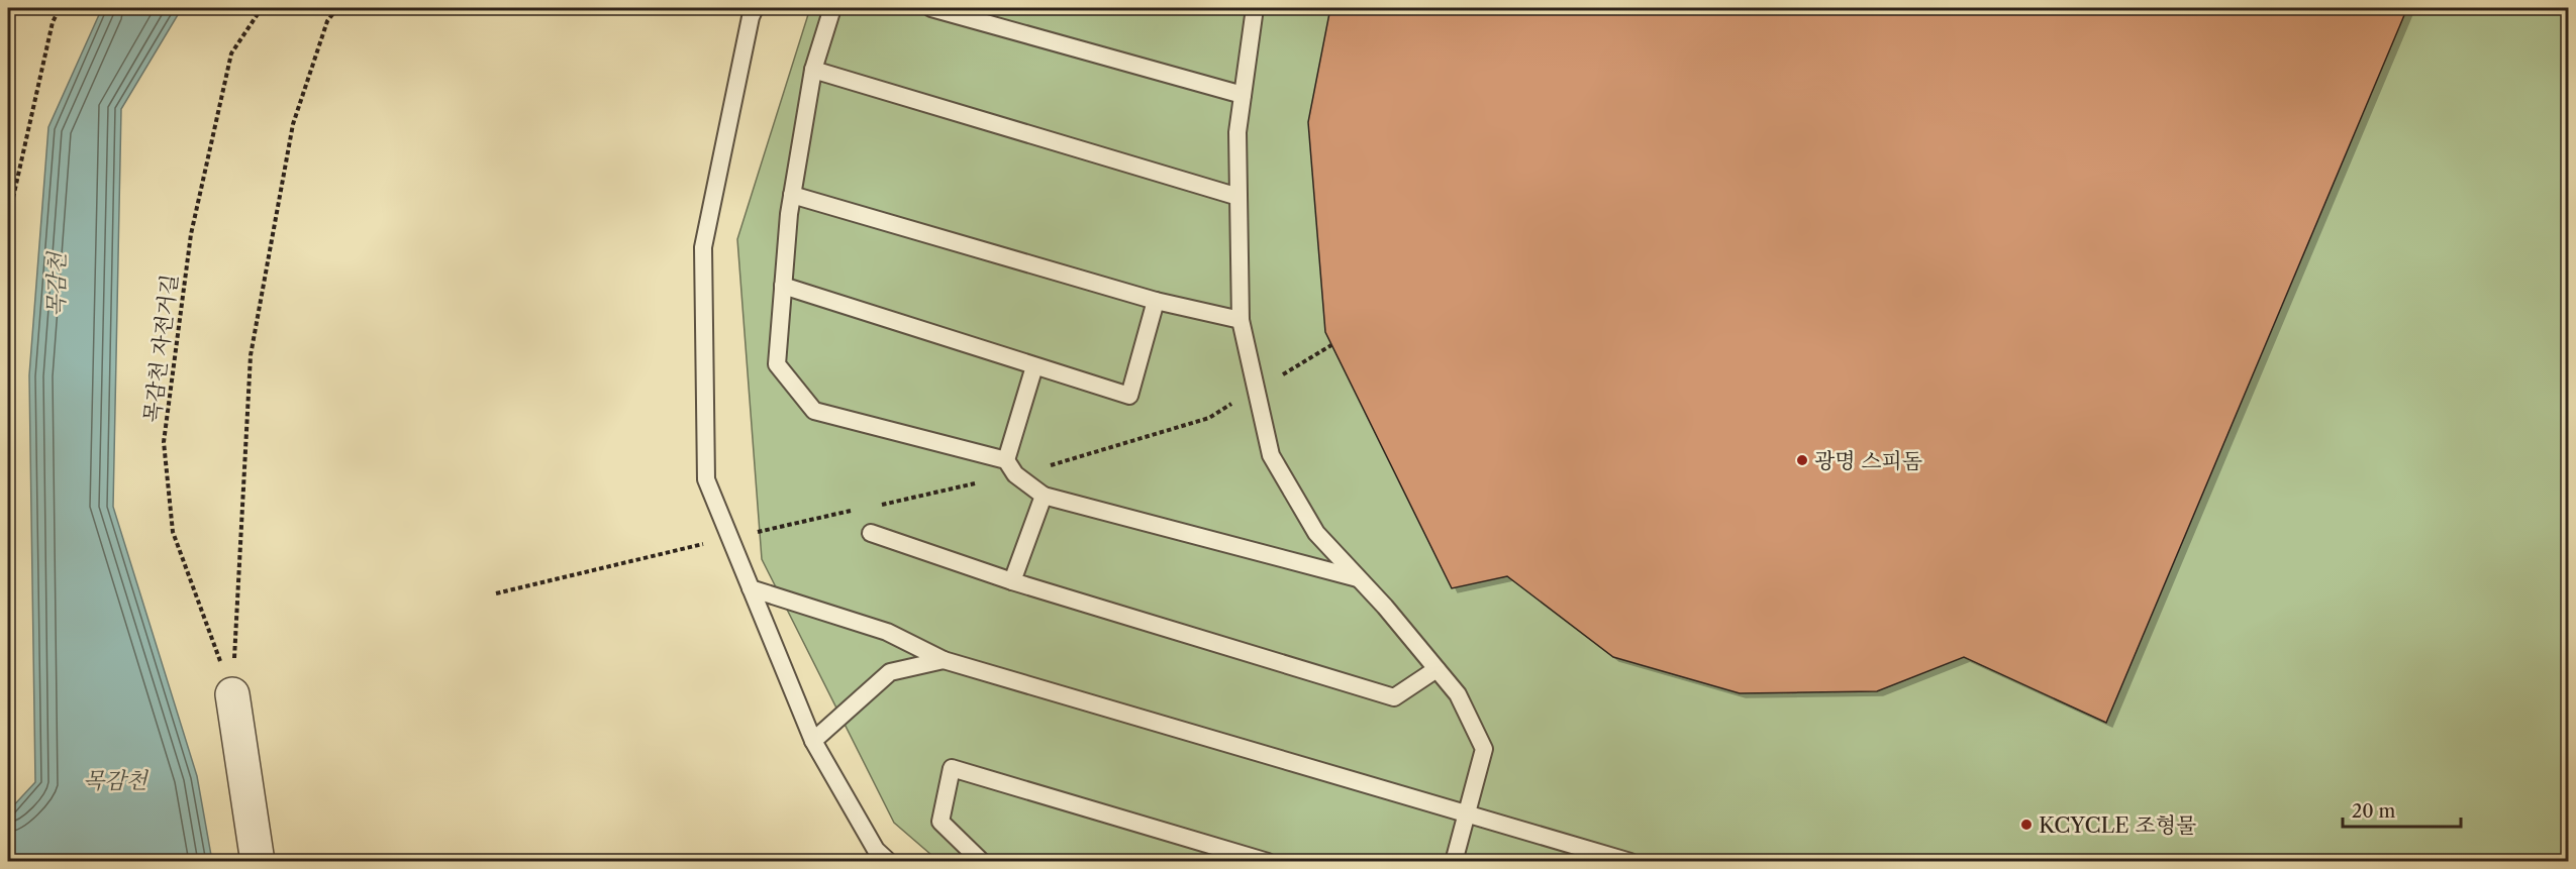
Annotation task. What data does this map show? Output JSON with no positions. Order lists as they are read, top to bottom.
{
  "streets": {
    "path": ["목감천 자전거길"]
  },
  "water": ["목감천"],
  "places": ["광명 스피돔", "KCYCLE 조형물"],
  "scale_bar": "20 m"
}
